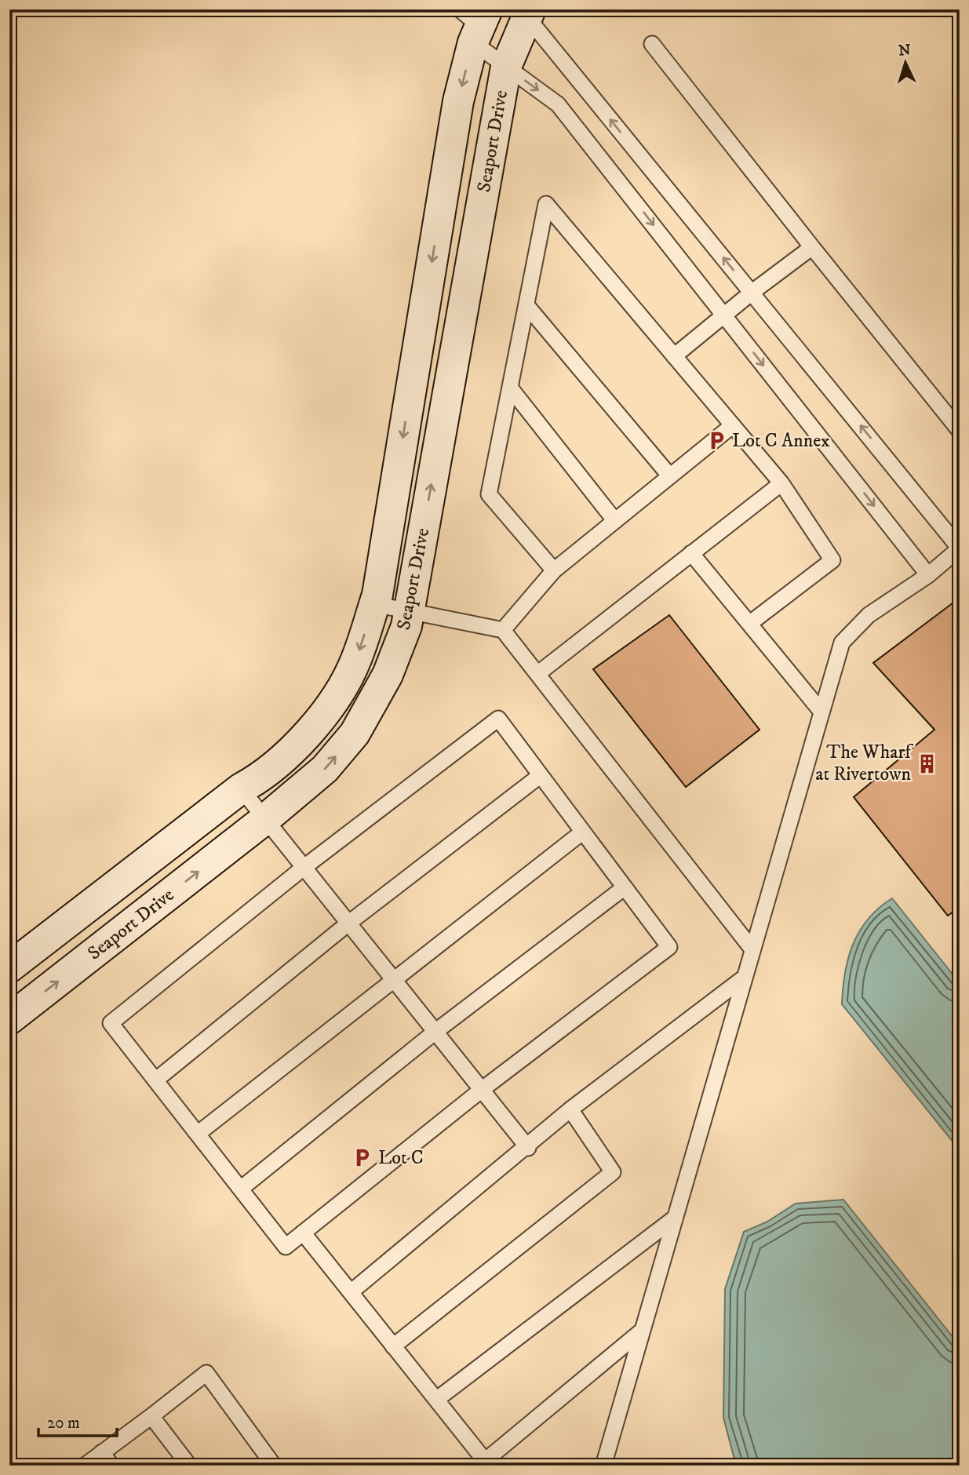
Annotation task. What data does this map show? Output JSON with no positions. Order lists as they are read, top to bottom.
{
  "streets": {
    "street": ["Seaport Drive"]
  },
  "places": {
    "parking": ["Lot C Annex", "Lot C"],
    "building": ["The Wharf at Rivertown"]
  },
  "scale_bar": "20 m",
  "north": "top"
}
